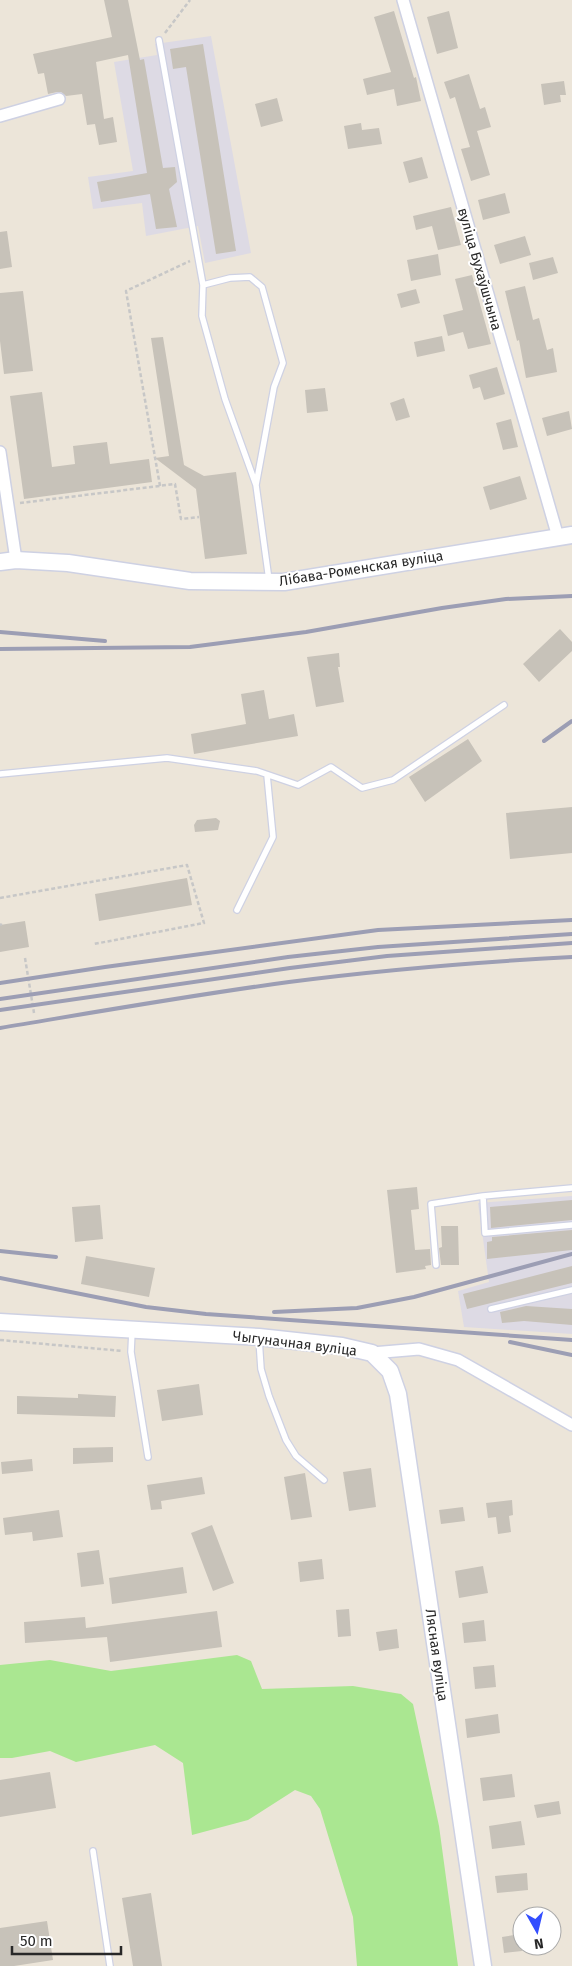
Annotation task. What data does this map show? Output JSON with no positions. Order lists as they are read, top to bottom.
{
  "streets": {
    "main road": ["Лібава-Роменская вуліца", "Чыгуначная вуліца", "Лясная вуліца"],
    "street": ["вуліца Бухаўшчына"]
  },
  "crossings": [
    ["вуліца Бухаўшчына", "Лібава-Роменская вуліца"],
    ["Чыгуначная вуліца", "Лясная вуліца"]
  ],
  "scale_bar": "50 m",
  "north": "bottom"
}
